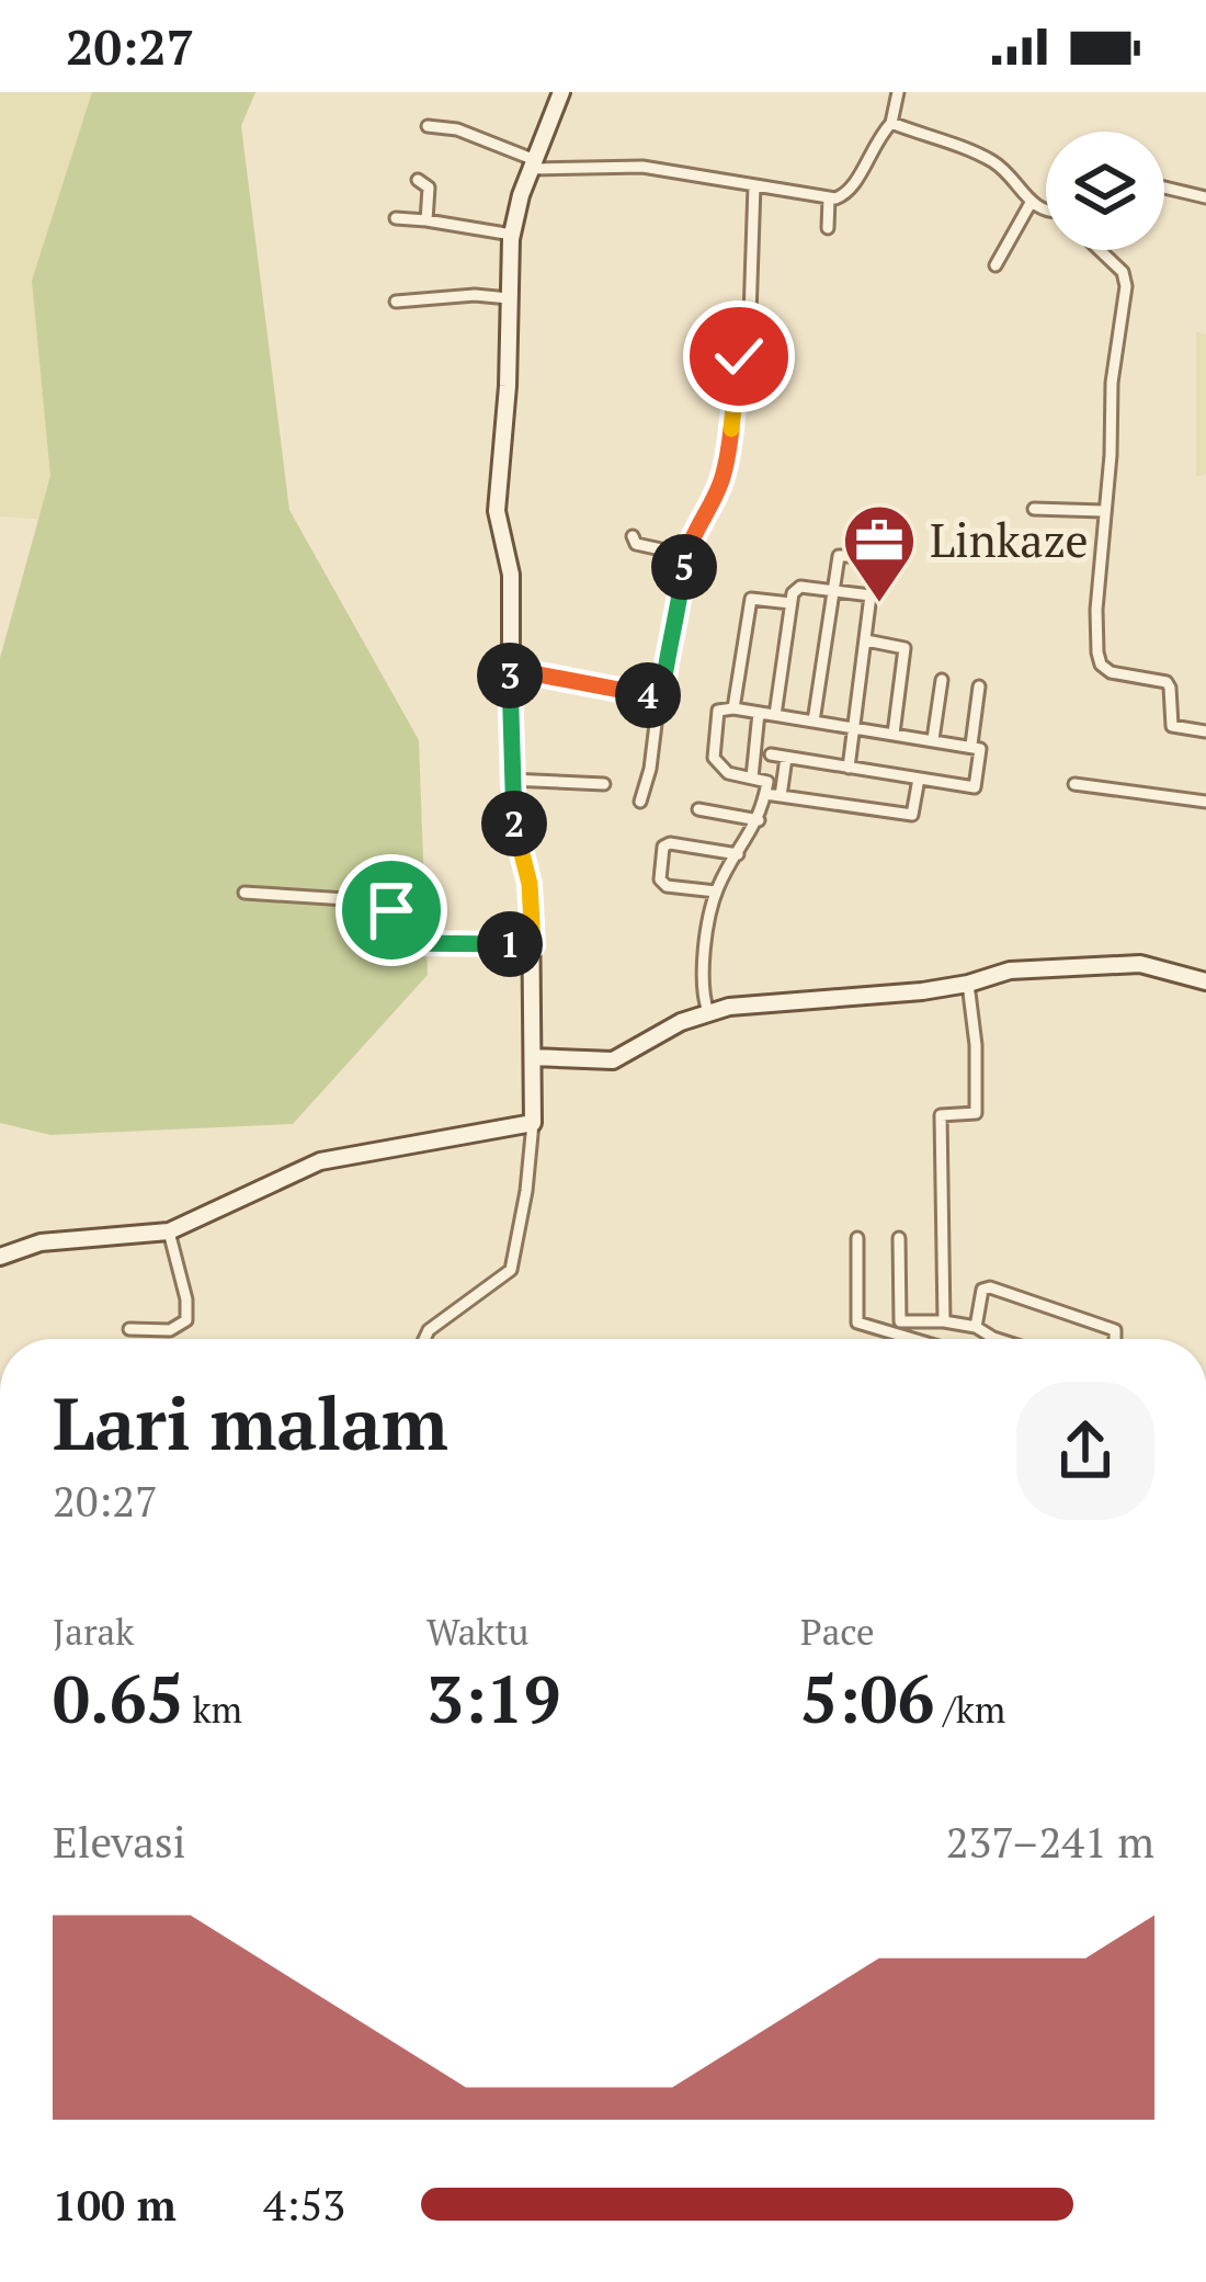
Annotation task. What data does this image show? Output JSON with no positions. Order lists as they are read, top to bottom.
{
  "places": {
    "office": ["Linkaze"]
  },
  "page": {
    "status": "20:27",
    "pins": [
      "5",
      "3",
      "4",
      "2",
      "1"
    ],
    "heading": ["Lari malam", "20:27"],
    "stats": [
      ["Jarak", "0.65 km"],
      ["Waktu", "3:19"],
      ["Pace", "5:06 /km"]
    ],
    "chart": ["Elevasi", "237–241 m"],
    "list": [
      {
        "name": "100 m",
        "note": "4:53"
      }
    ]
  }
}
